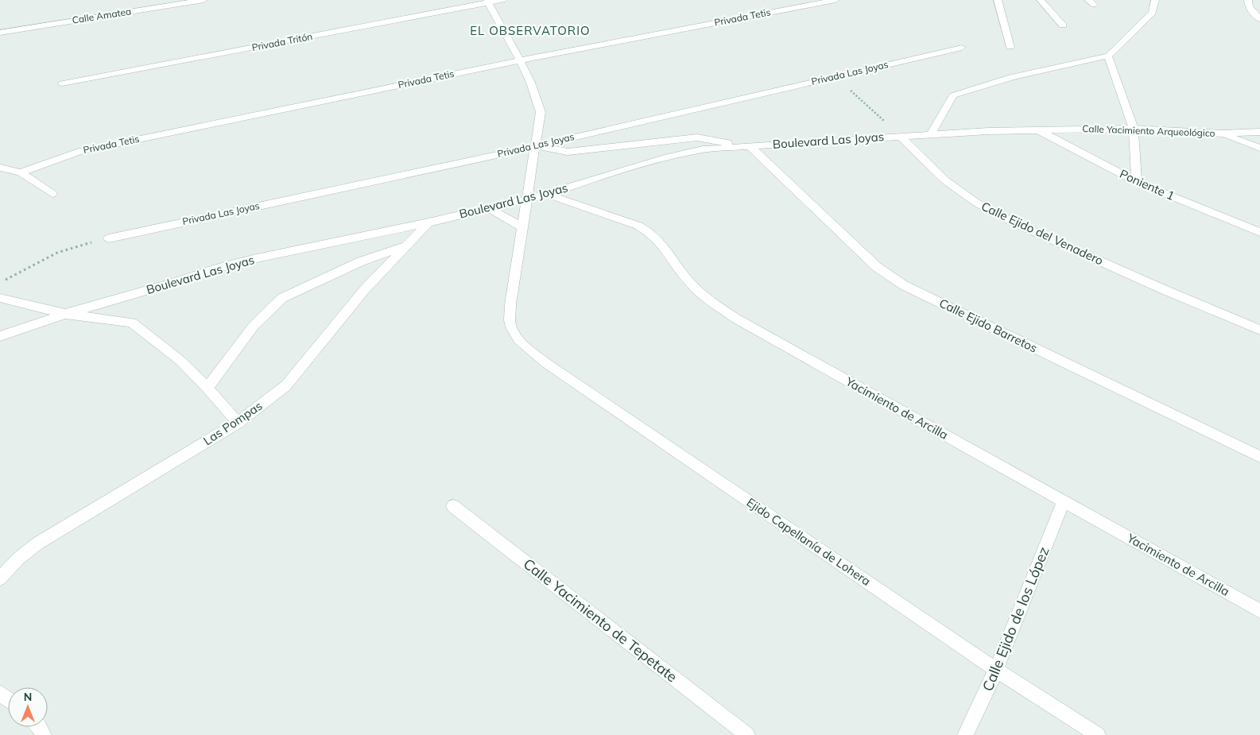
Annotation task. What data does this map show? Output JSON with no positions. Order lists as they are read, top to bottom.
{
  "streets": {
    "street": [
      "Calle Amatea",
      "Privada Tetis",
      "Privada Tritón",
      "Privada Las Joyas",
      "Calle Yacimiento Arqueológico",
      "Boulevard Las Joyas",
      "Poniente 1",
      "Calle Ejido del Venadero",
      "Calle Ejido Barretos",
      "Yacimiento de Arcilla",
      "Las Pompas",
      "Ejido Capellanía de Lohera",
      "Calle Ejido de los López",
      "Calle Yacimiento de Tepetate"
    ]
  },
  "crossings": [
    ["Privada Tetis", "Ejido Capellanía de Lohera"],
    ["Privada Tritón", "Ejido Capellanía de Lohera"],
    ["Privada Las Joyas", "Ejido Capellanía de Lohera"],
    ["Calle Yacimiento Arqueológico", "Boulevard Las Joyas"],
    ["Calle Yacimiento Arqueológico", "Poniente 1"],
    ["Boulevard Las Joyas", "Poniente 1"],
    ["Boulevard Las Joyas", "Calle Ejido del Venadero"],
    ["Boulevard Las Joyas", "Calle Ejido Barretos"],
    ["Boulevard Las Joyas", "Yacimiento de Arcilla"],
    ["Boulevard Las Joyas", "Las Pompas"],
    ["Boulevard Las Joyas", "Ejido Capellanía de Lohera"],
    ["Yacimiento de Arcilla", "Calle Ejido de los López"],
    ["Ejido Capellanía de Lohera", "Calle Ejido de los López"]
  ],
  "districts": ["EL OBSERVATORIO"],
  "north": "top"
}
